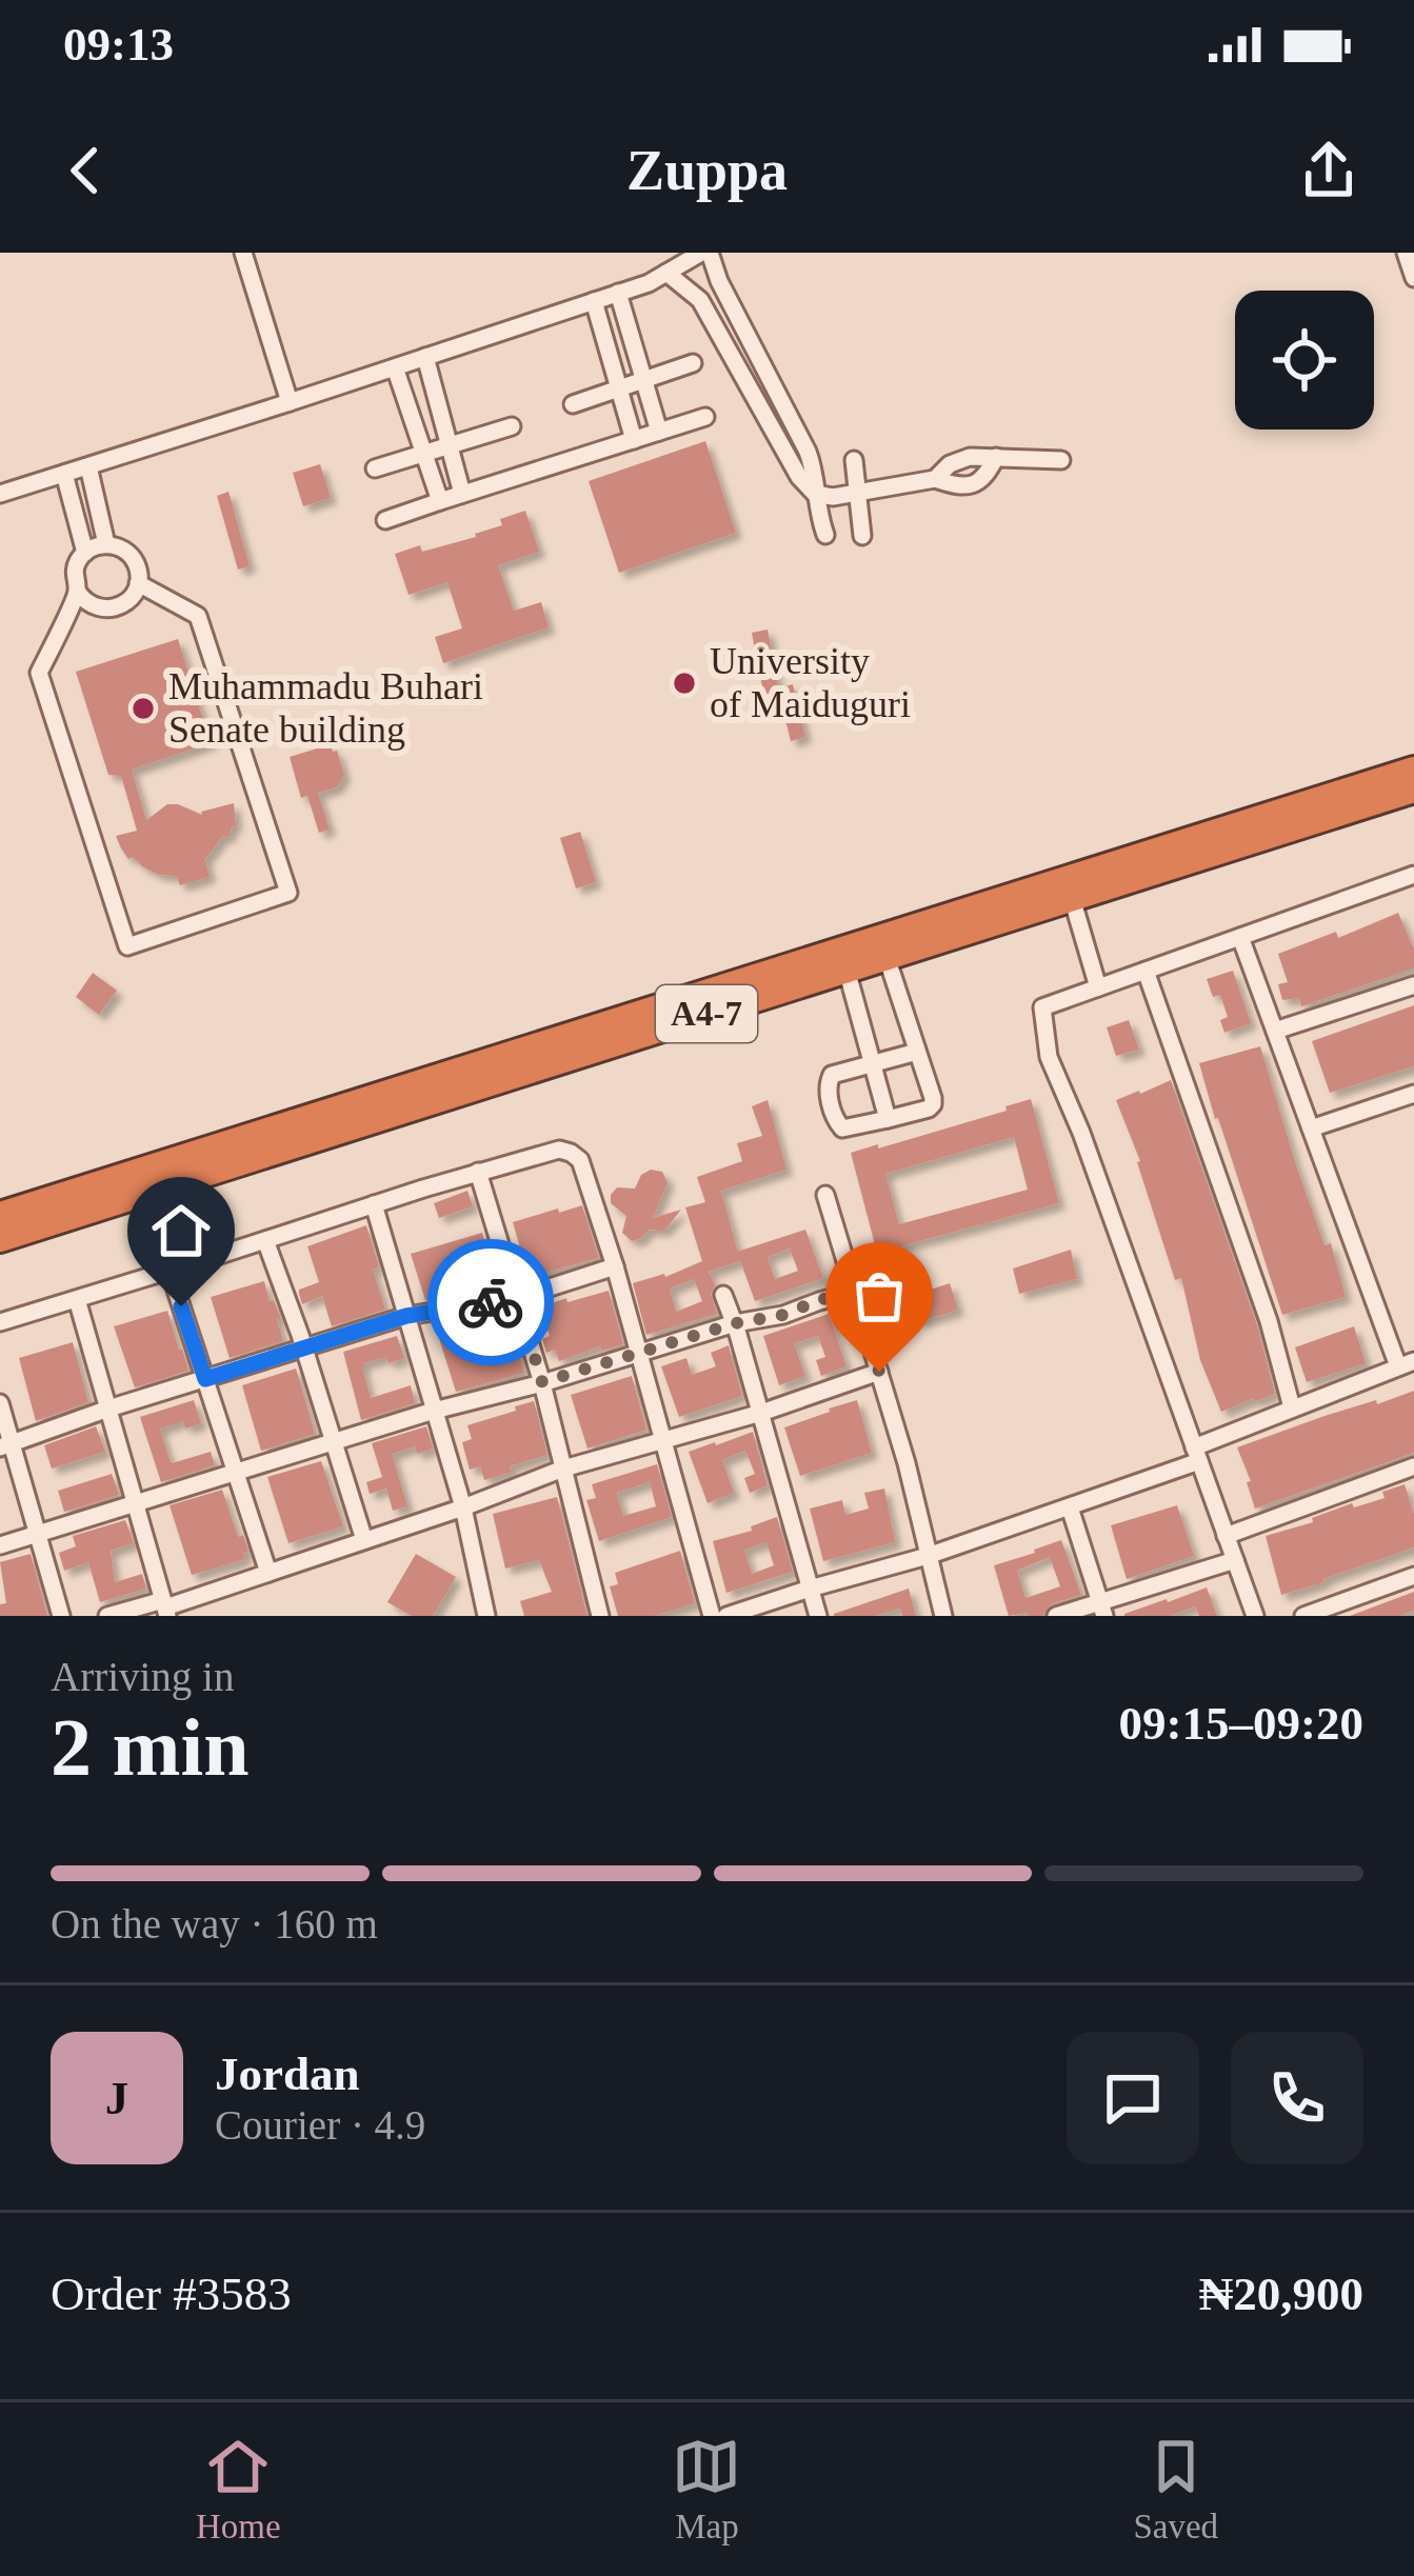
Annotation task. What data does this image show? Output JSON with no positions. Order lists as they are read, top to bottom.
{
  "streets": {
    "highway": ["A4-7"]
  },
  "places": ["University of Maiduguri", "Muhammadu Buhari Senate building"],
  "page": {
    "status": "09:13",
    "header": "Zuppa",
    "heading": ["2 min", "Arriving in", "09:15–09:20"],
    "panel": [
      "Jordan",
      "Courier · 4.9",
      "Order #3583",
      "₦20,900"
    ],
    "bar": "On the way · 160 m",
    "round": "J",
    "tabs": ["Home", "Map", "Saved"]
  }
}
